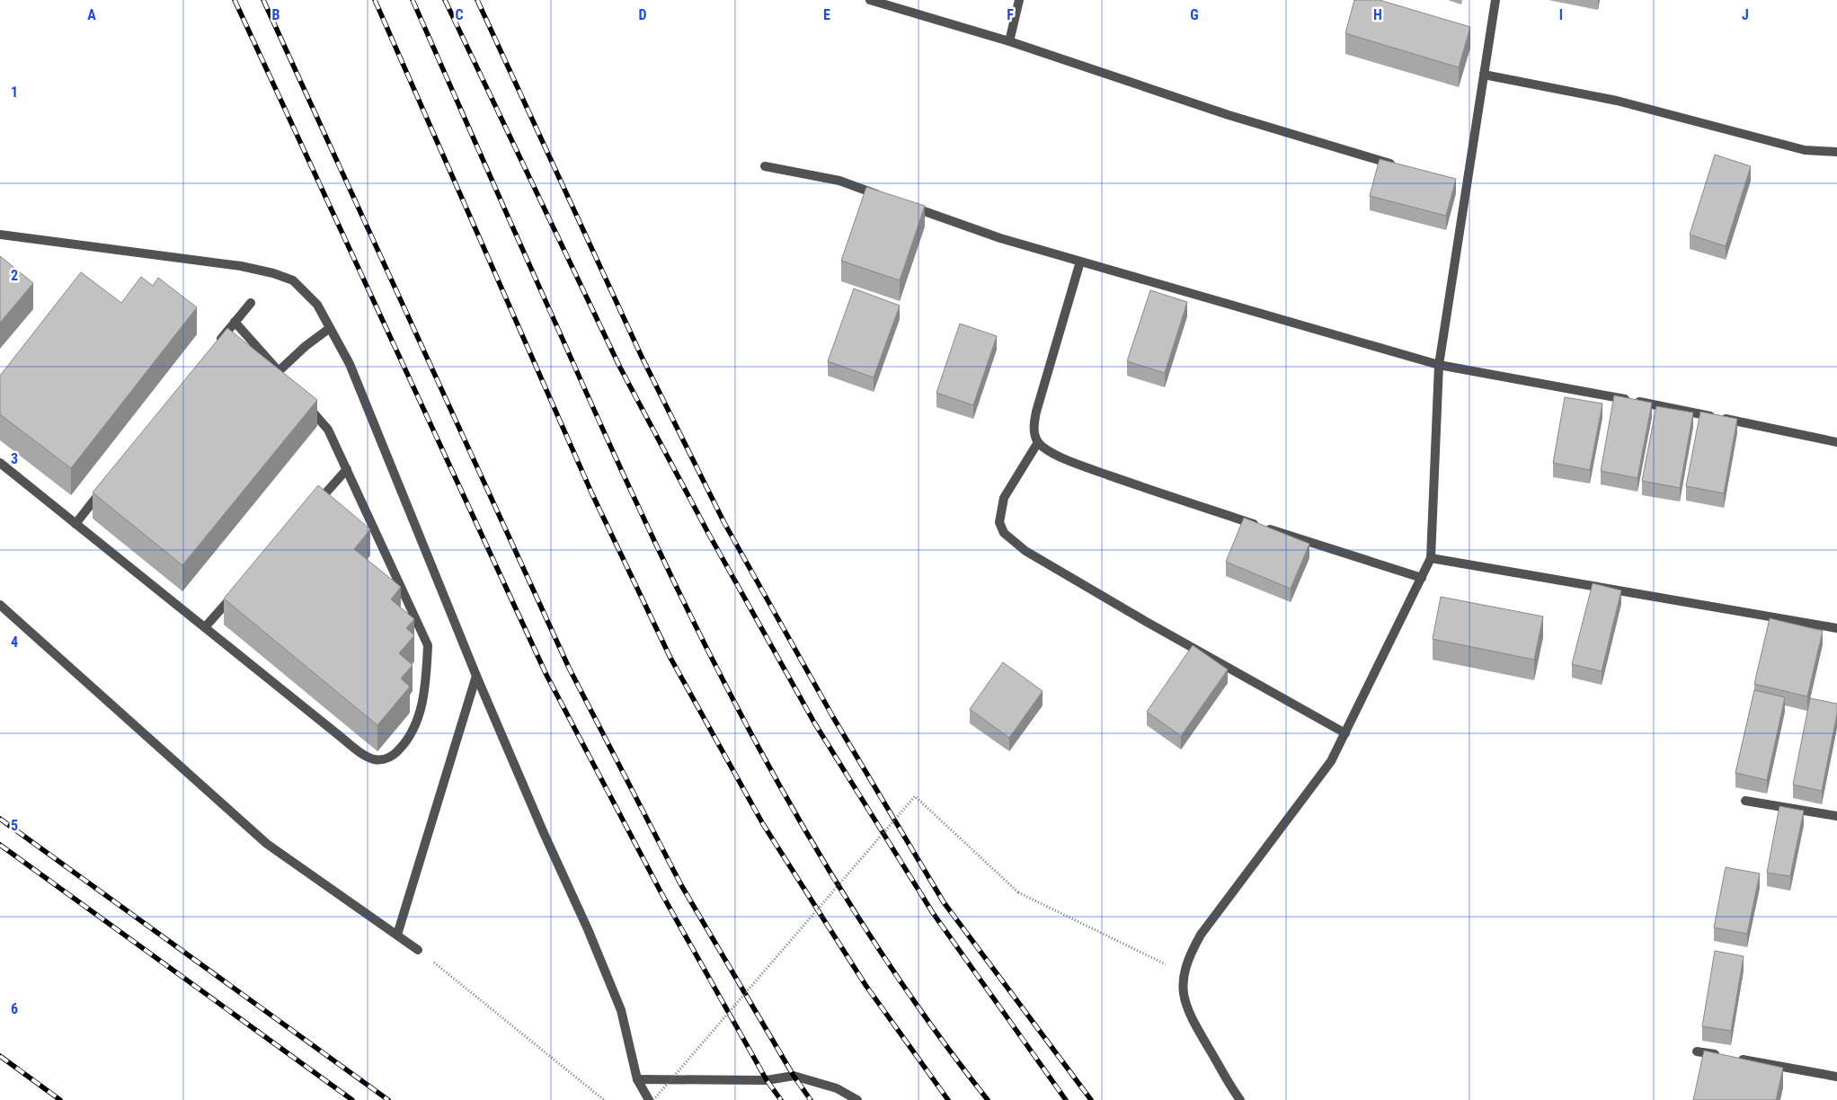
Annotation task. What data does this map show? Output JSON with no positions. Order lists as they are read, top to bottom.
{
  "grid": {
    "columns": [
      "A",
      "B",
      "C",
      "D",
      "E",
      "F",
      "G",
      "H",
      "I",
      "J"
    ],
    "rows": [
      "1",
      "2",
      "3",
      "4",
      "5",
      "6"
    ]
  }
}
